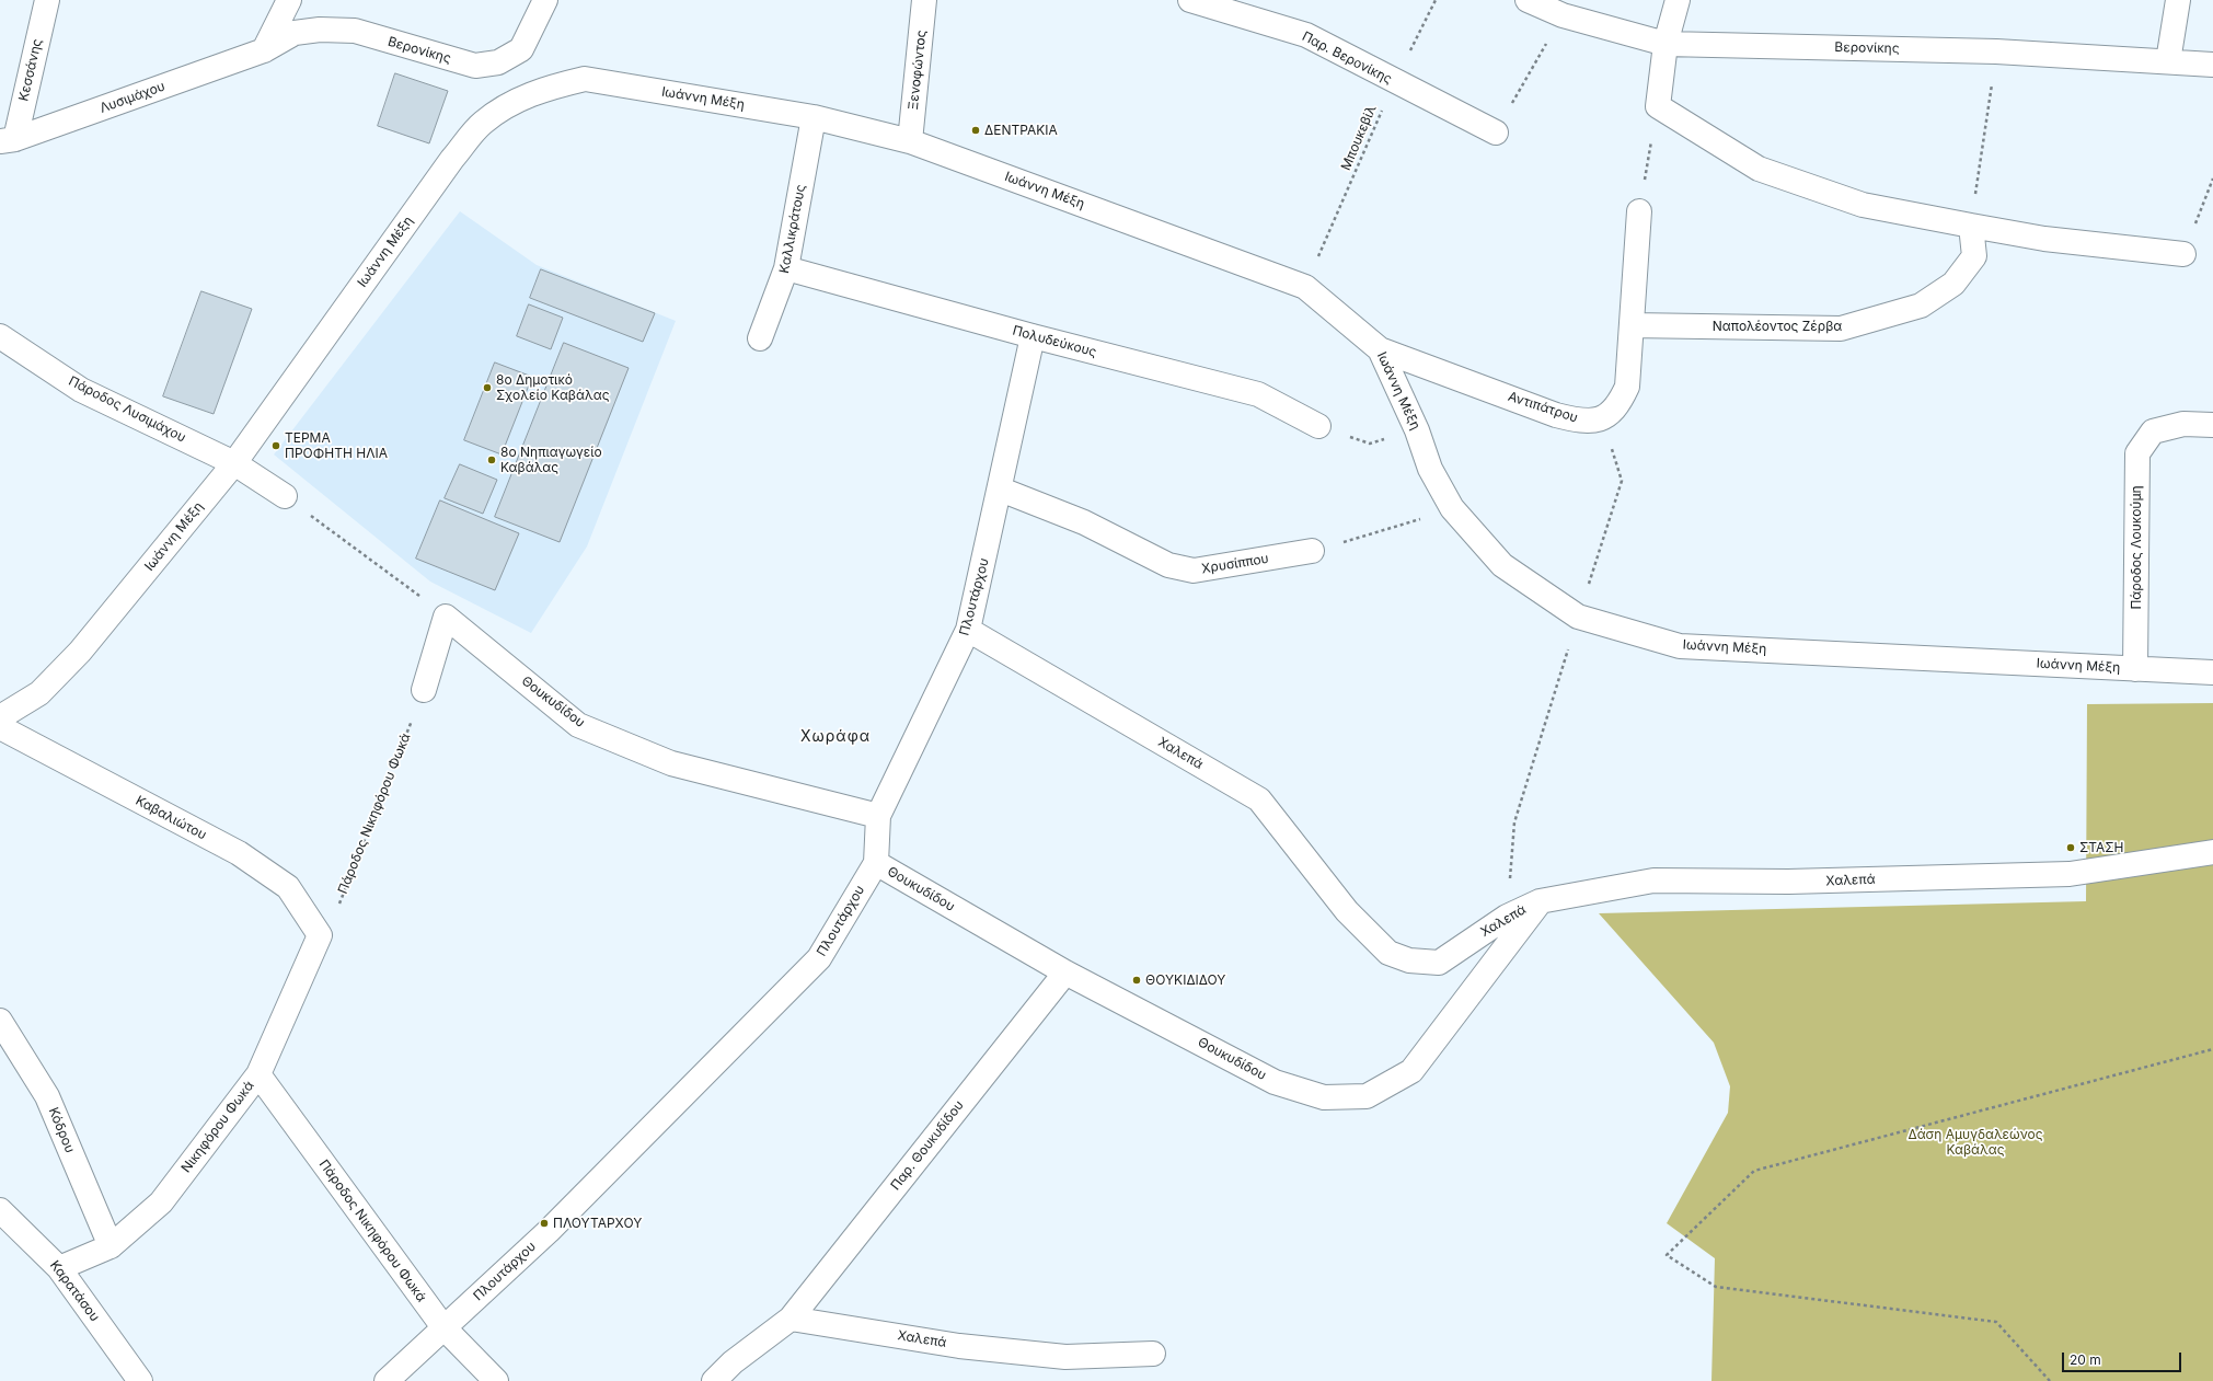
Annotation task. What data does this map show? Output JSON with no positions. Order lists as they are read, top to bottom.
{
  "streets": {
    "street": [
      "Βερονίκης",
      "Παρ. Βερονίκης",
      "Κεσσάνης",
      "Ξενοφώντος",
      "Λυσιμάχου",
      "Ιωάννη Μέξη",
      "Καλλικράτους",
      "Ναπολέοντος Ζέρβα",
      "Πολυδεύκους",
      "Αντιπάτρου",
      "Πάροδος Λυσιμάχου",
      "Πάροδος Λουκούμη",
      "Χρυσίππου",
      "Πλουτάρχου",
      "Θουκυδίδου",
      "Χαλεπά",
      "Πάροδος Νικηφόρου Φωκά",
      "Καβαλιώτου",
      "Νικηφόρου Φωκά",
      "Κόδρου",
      "Παρ. Θουκυδίδου",
      "Καρατάσου"
    ],
    "path": ["Μπουκεβίλ"]
  },
  "crossings": [
    ["Βερονίκης", "Λυσιμάχου"],
    ["Παρ. Βερονίκης", "Μπουκεβίλ"],
    ["Κεσσάνης", "Λυσιμάχου"],
    ["Ξενοφώντος", "Ιωάννη Μέξη"],
    ["Ιωάννη Μέξη", "Μπουκεβίλ"],
    ["Ιωάννη Μέξη", "Καλλικράτους"],
    ["Ιωάννη Μέξη", "Αντιπάτρου"],
    ["Ιωάννη Μέξη", "Πάροδος Λυσιμάχου"],
    ["Ιωάννη Μέξη", "Πάροδος Λουκούμη"],
    ["Καλλικράτους", "Πολυδεύκους"],
    ["Πολυδεύκους", "Πλουτάρχου"],
    ["Χρυσίππου", "Πλουτάρχου"],
    ["Πλουτάρχου", "Θουκυδίδου"],
    ["Πλουτάρχου", "Χαλεπά"],
    ["Πλουτάρχου", "Πάροδος Νικηφόρου Φωκά"],
    ["Θουκυδίδου", "Χαλεπά"],
    ["Θουκυδίδου", "Παρ. Θουκυδίδου"],
    ["Χαλεπά", "Παρ. Θουκυδίδου"],
    ["Πάροδος Νικηφόρου Φωκά", "Καβαλιώτου"],
    ["Πάροδος Νικηφόρου Φωκά", "Νικηφόρου Φωκά"],
    ["Καβαλιώτου", "Νικηφόρου Φωκά"],
    ["Νικηφόρου Φωκά", "Κόδρου"],
    ["Νικηφόρου Φωκά", "Καρατάσου"]
  ],
  "districts": ["Χωράφα"],
  "parks": ["Δάση Αμυγδαλεώνος Καβάλας"],
  "places": [
    "ΔΕΝΤΡΑΚΙΑ",
    "8ο Δημοτικό Σχολείο Καβάλας",
    "ΤΕΡΜΑ ΠΡΟΦΗΤΗ ΗΛΙΑ",
    "8ο Νηπιαγωγείο Καβάλας",
    "ΣΤΑΣΗ",
    "ΘΟΥΚΙΔΙΔΟΥ",
    "ΠΛΟΥΤΑΡΧΟΥ"
  ],
  "scale_bar": "20 m"
}
